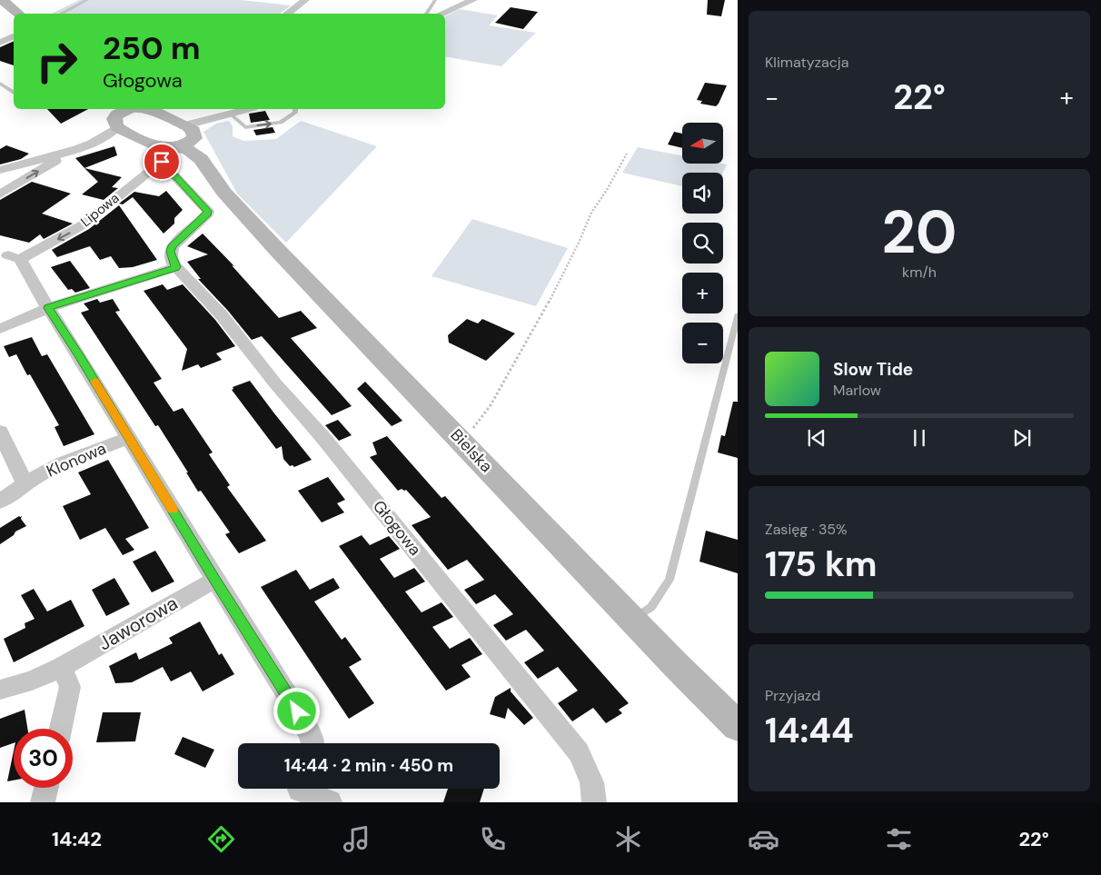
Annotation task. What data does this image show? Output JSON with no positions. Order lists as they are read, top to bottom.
{
  "streets": {
    "main road": ["Bielska"],
    "street": [
      "Lipowa",
      "Klonowa",
      "Głogowa",
      "Jaworowa"
    ]
  },
  "crossings": [
    ["Lipowa", "Bielska"],
    ["Lipowa", "Klonowa"],
    ["Lipowa", "Jaworowa"]
  ],
  "north": "left",
  "page": {
    "tile": [
      "Klimatyzacja",
      ["20", "km/h"],
      ["Zasięg · 35%", "175 km"],
      ["Przyjazd", "14:44"]
    ],
    "turn": ["250 m", "Głogowa"],
    "heat": ["−", "22°", "+"],
    "map_buttons": ["+", "−"],
    "song": ["Slow Tide", "Marlow"],
    "limit": "30",
    "trip": "14:44 · 2 min · 450 m",
    "tabs": ["14:42", "22°"]
  }
}
